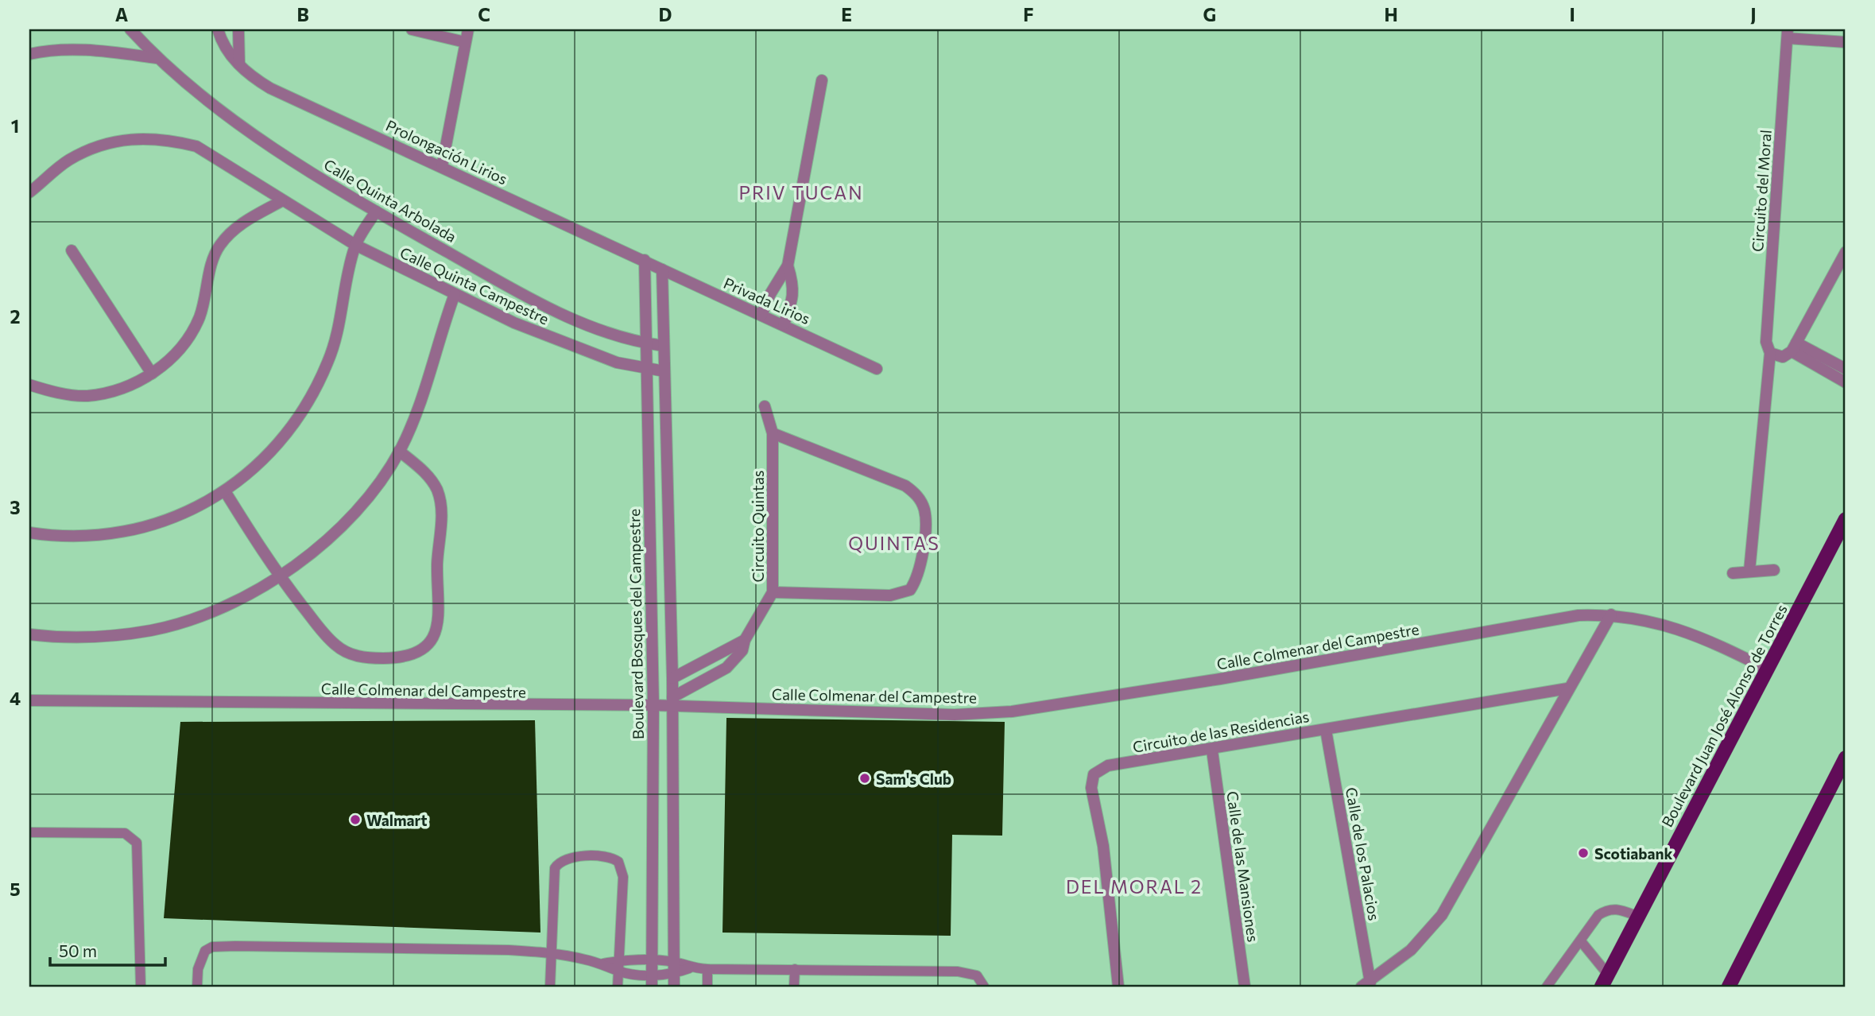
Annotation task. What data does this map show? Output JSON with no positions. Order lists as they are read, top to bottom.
{
  "streets": {
    "main road": ["Boulevard Juan José Alonso de Torres"],
    "street": [
      "Prolongación Lirios",
      "Circuito del Moral",
      "Calle Quinta Arbolada",
      "Calle Quinta Campestre",
      "Privada Lirios",
      "Circuito Quintas",
      "Boulevard Bosques del Campestre",
      "Calle Colmenar del Campestre",
      "Circuito de las Residencias",
      "Calle de los Palacios",
      "Calle de las Mansiones"
    ]
  },
  "crossings": [
    ["Prolongación Lirios", "Privada Lirios"],
    ["Prolongación Lirios", "Boulevard Bosques del Campestre"],
    ["Calle Quinta Arbolada", "Boulevard Bosques del Campestre"],
    ["Calle Quinta Campestre", "Boulevard Bosques del Campestre"],
    ["Privada Lirios", "Boulevard Bosques del Campestre"],
    ["Circuito Quintas", "Calle Colmenar del Campestre"],
    ["Boulevard Bosques del Campestre", "Calle Colmenar del Campestre"],
    ["Calle Colmenar del Campestre", "Boulevard Juan José Alonso de Torres"],
    ["Circuito de las Residencias", "Calle de los Palacios"],
    ["Circuito de las Residencias", "Calle de las Mansiones"]
  ],
  "districts": ["PRIV TUCAN", "QUINTAS", "DEL MORAL 2"],
  "places": ["Sam's Club", "Walmart", "Scotiabank"],
  "scale_bar": "50 m",
  "grid": {
    "columns": [
      "A",
      "B",
      "C",
      "D",
      "E",
      "F",
      "G",
      "H",
      "I",
      "J"
    ],
    "rows": [
      "1",
      "2",
      "3",
      "4",
      "5"
    ]
  }
}
